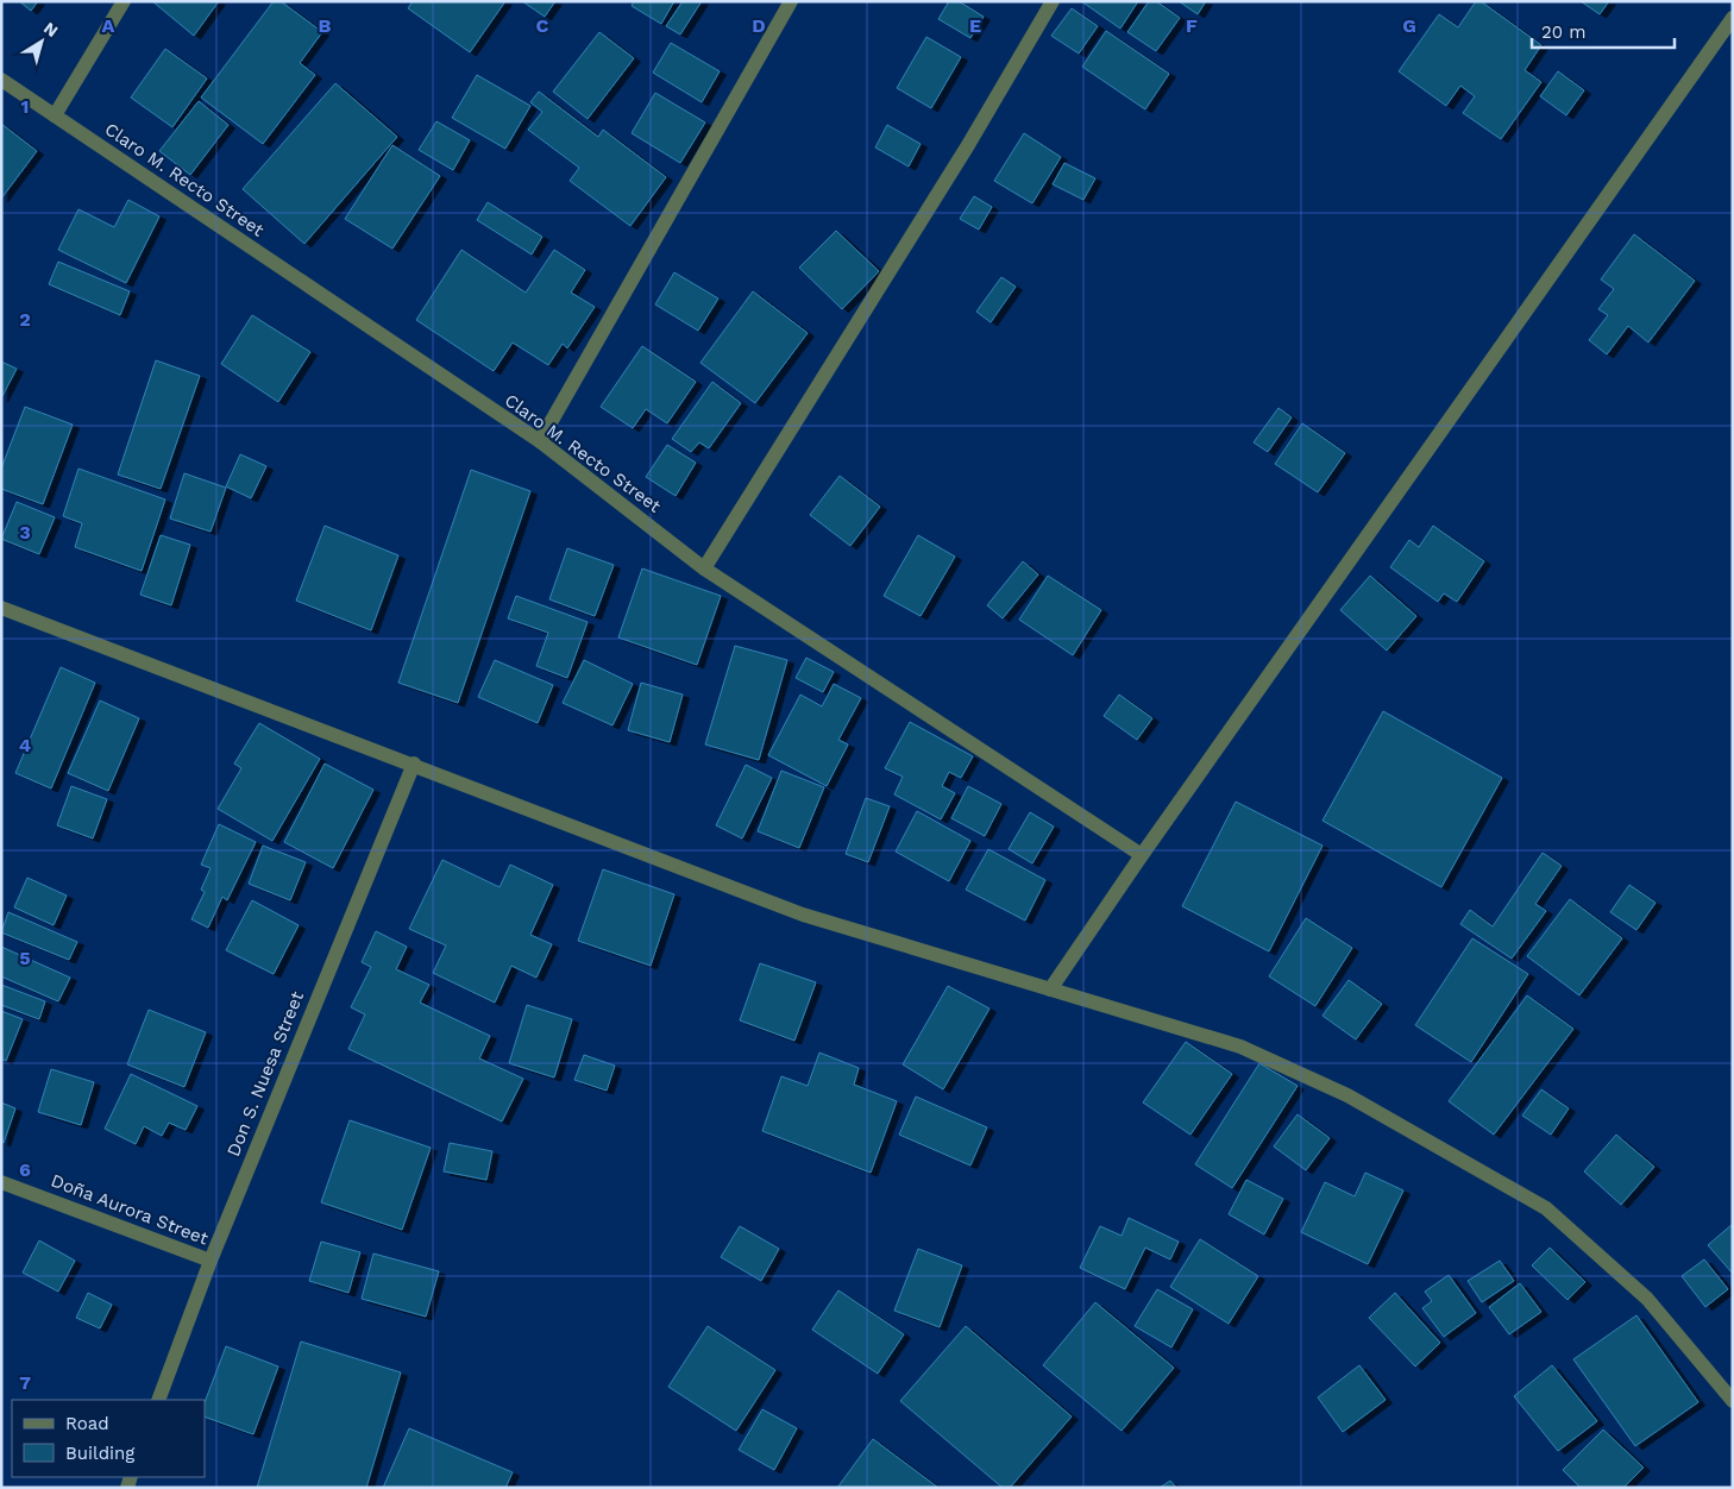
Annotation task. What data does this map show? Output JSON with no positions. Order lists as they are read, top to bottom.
{
  "streets": {
    "street": ["Claro M. Recto Street", "Don S. Nuesa Street", "Doña Aurora Street"]
  },
  "crossings": [
    ["Don S. Nuesa Street", "Doña Aurora Street"]
  ],
  "legend": ["Road", "Building"],
  "scale_bar": "20 m",
  "north": "top right",
  "grid": {
    "columns": [
      "A",
      "B",
      "C",
      "D",
      "E",
      "F",
      "G"
    ],
    "rows": [
      "1",
      "2",
      "3",
      "4",
      "5",
      "6",
      "7"
    ]
  }
}
